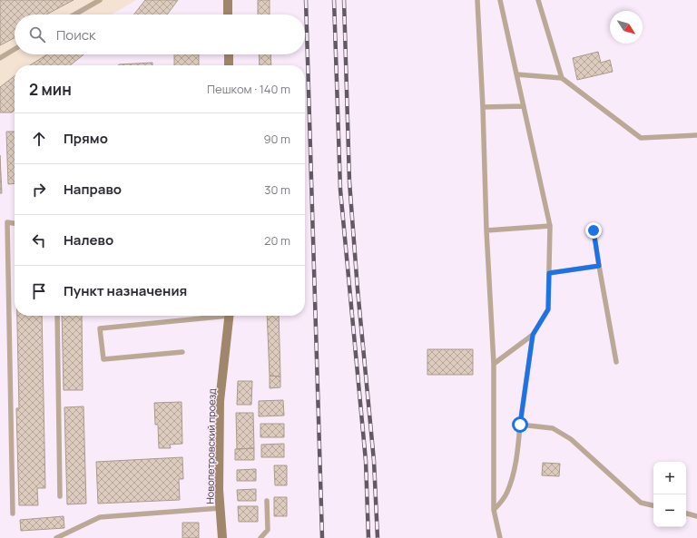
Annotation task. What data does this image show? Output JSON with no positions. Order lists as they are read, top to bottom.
{
  "streets": {
    "street": ["Новопетровский проезд"]
  },
  "north": "bottom right",
  "page": {
    "search": "Поиск",
    "heading": ["2 мин", "Пешком · 140 m"],
    "list": [
      ["Прямо", "90 m"],
      ["Направо", "30 m"],
      ["Налево", "20 m"],
      "Пункт назначения"
    ],
    "map_buttons": ["+", "−"]
  }
}
